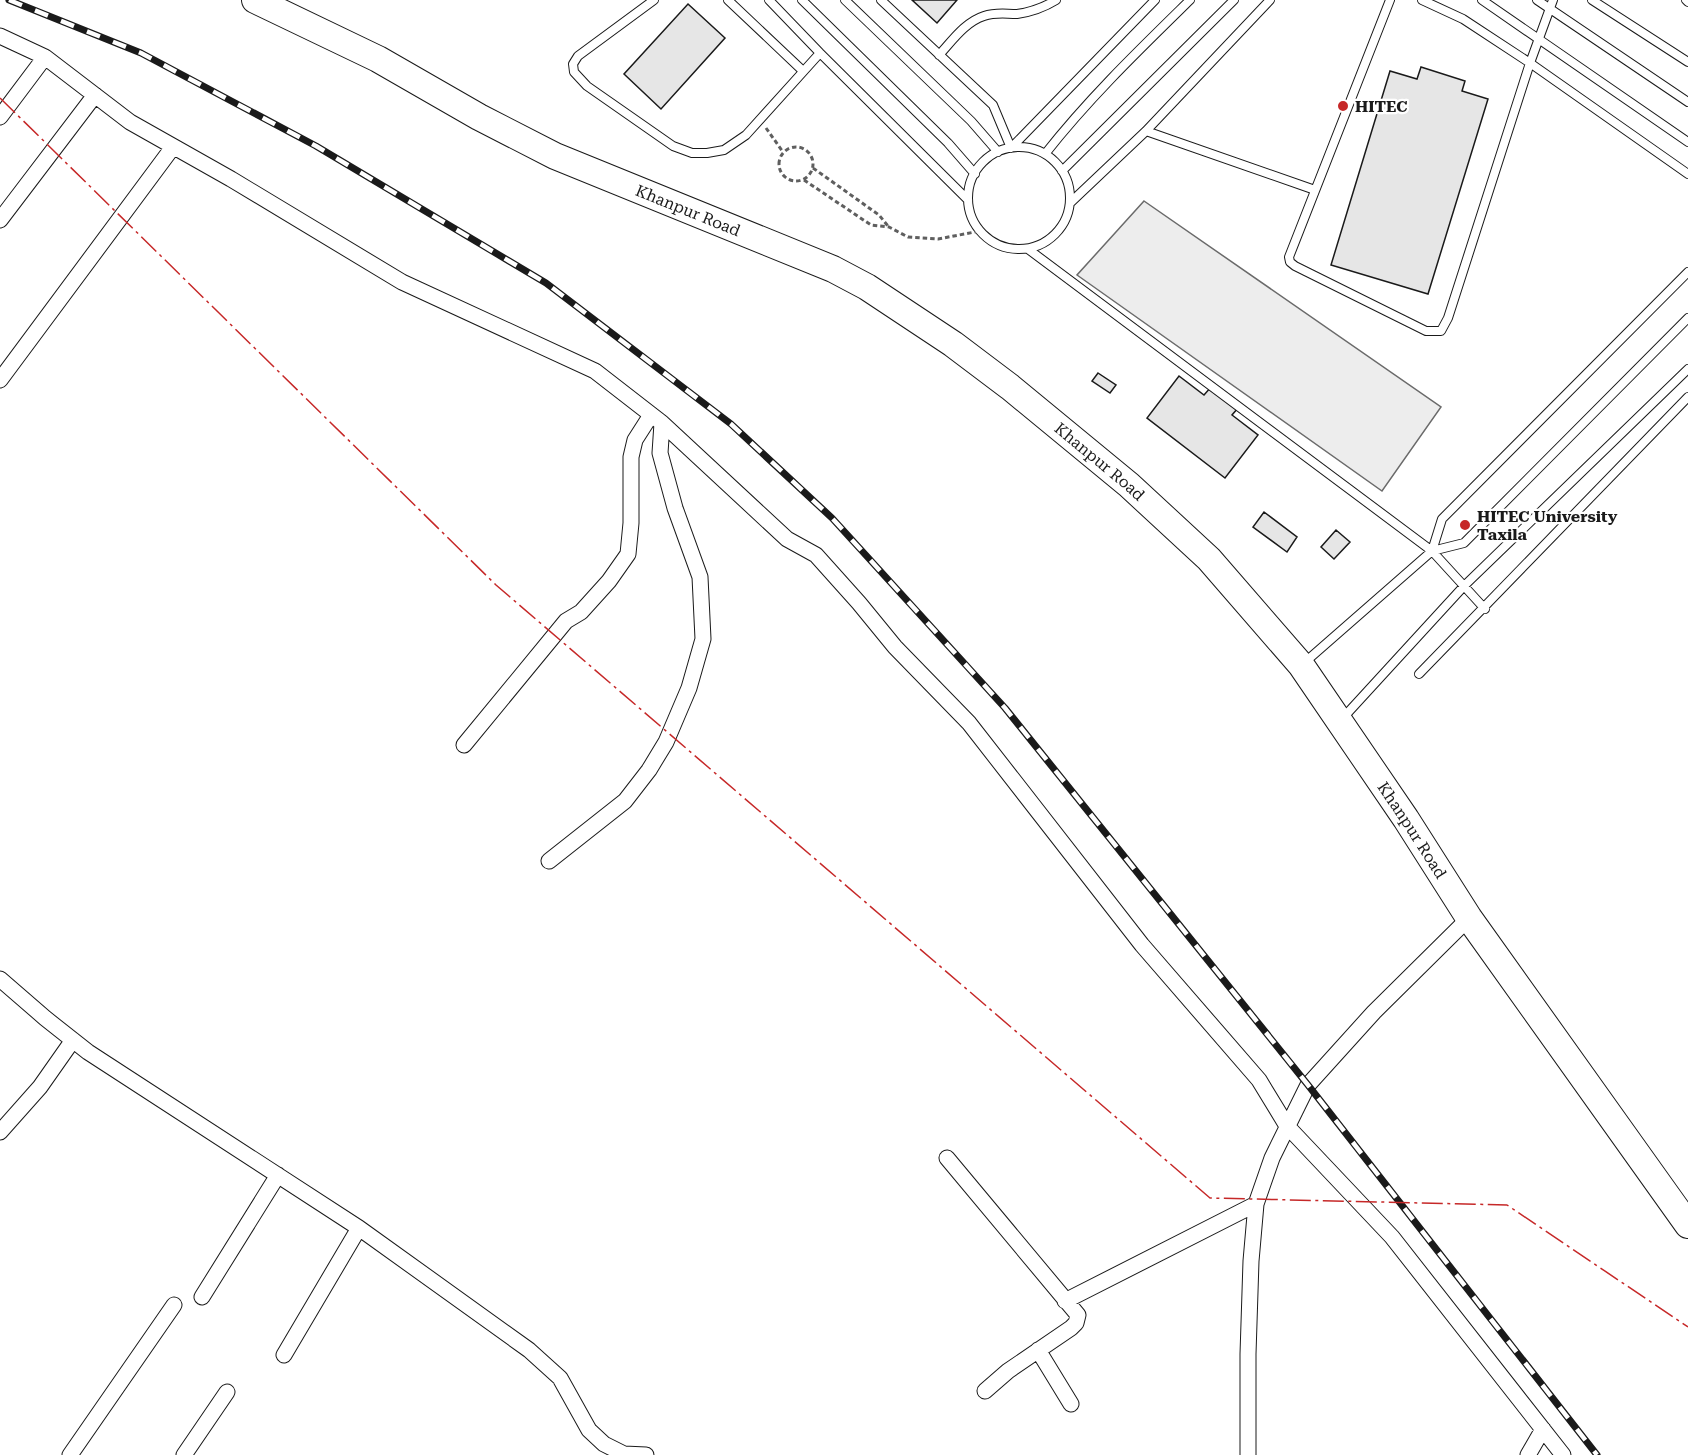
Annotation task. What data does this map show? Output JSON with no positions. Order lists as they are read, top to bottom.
{
  "streets": {
    "highway": ["Khanpur Road"]
  },
  "places": ["HITEC", "HITEC University Taxila"]
}
